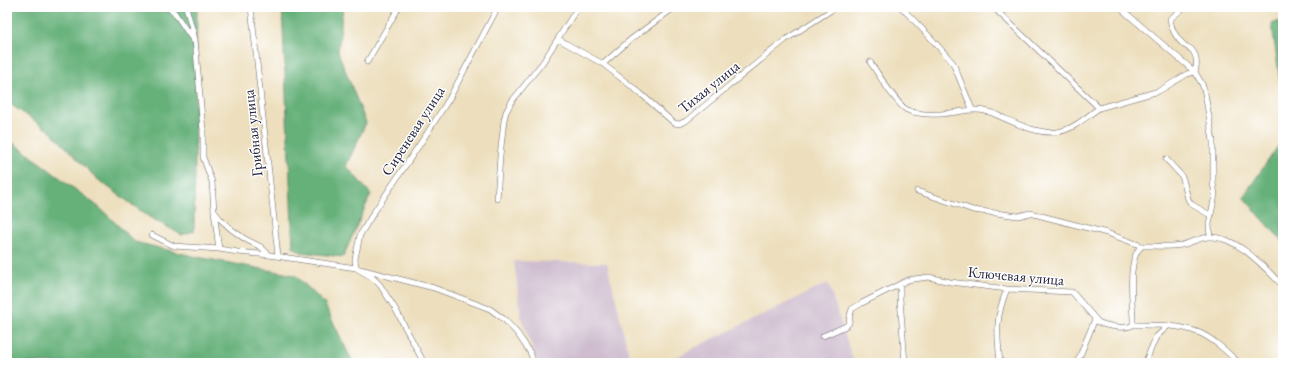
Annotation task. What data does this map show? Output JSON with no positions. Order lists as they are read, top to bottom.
{
  "streets": {
    "street": [
      "Тихая улица",
      "Сиреневая улица",
      "Грибная улица",
      "Ключевая улица"
    ]
  }
}
